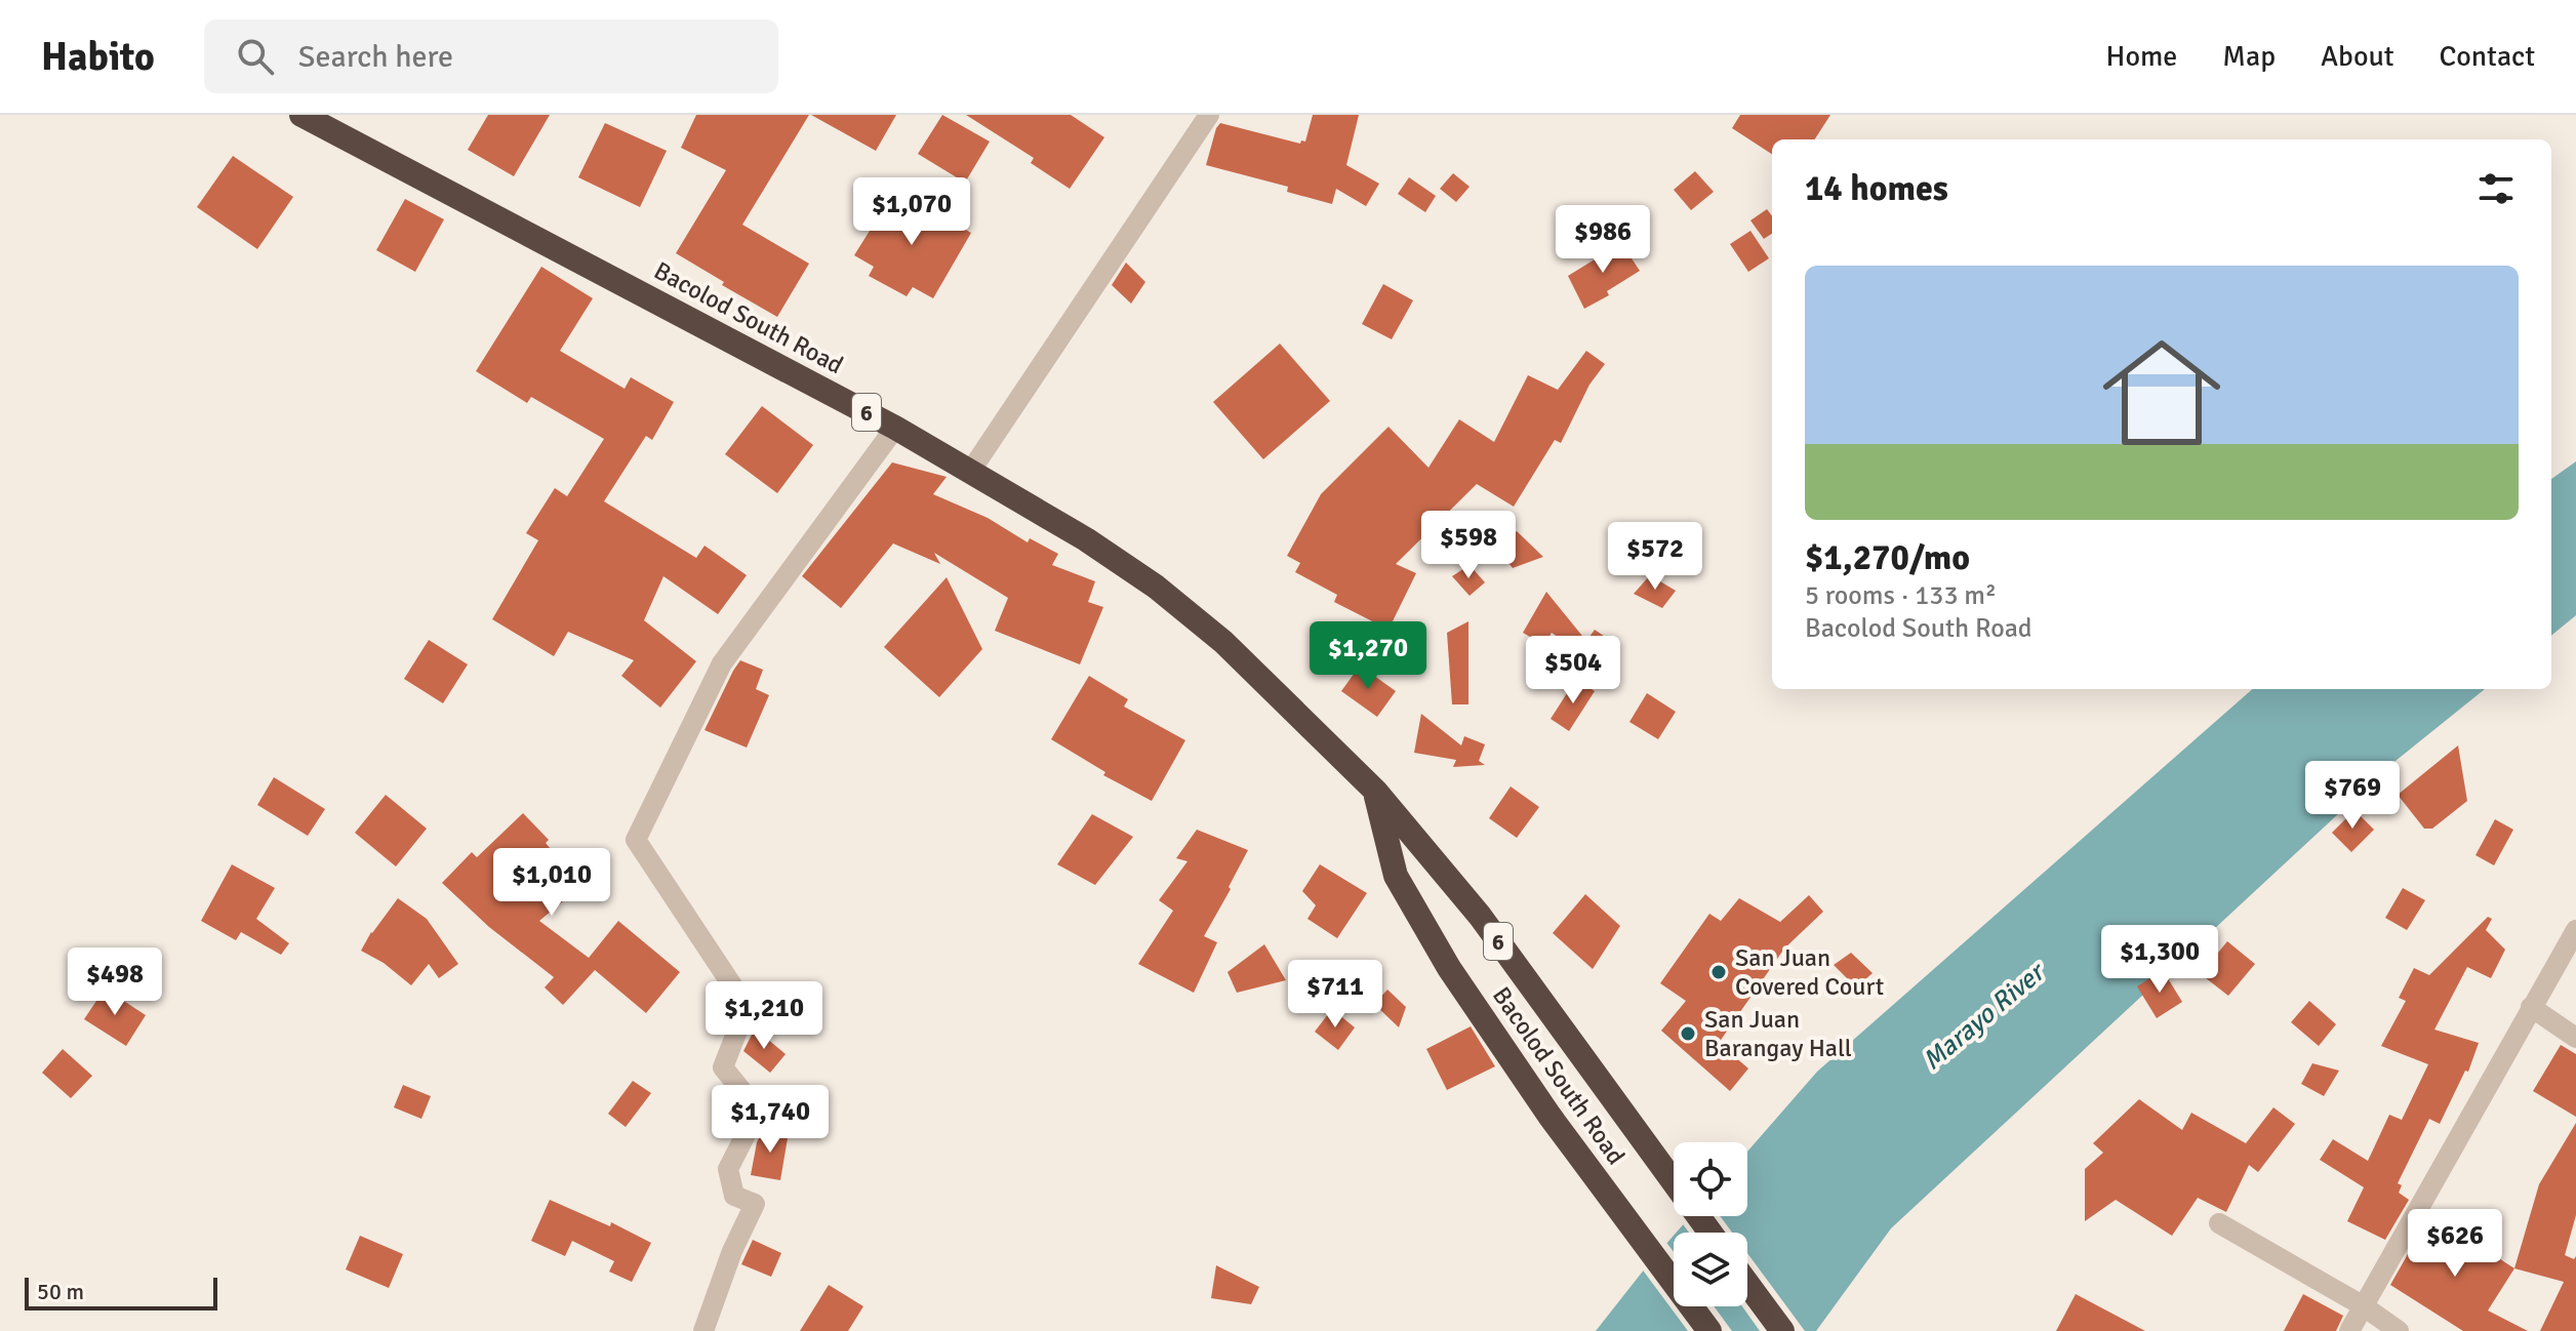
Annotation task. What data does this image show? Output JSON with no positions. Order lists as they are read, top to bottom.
{
  "streets": {
    "highway": ["Bacolod South Road", "6"]
  },
  "water": ["Marayo River"],
  "places": ["San Juan Covered Court", "San Juan Barangay Hall"],
  "scale_bar": "50 m",
  "page": {
    "header": "Habito",
    "search": "Search here",
    "nav": [
      "Home",
      "Map",
      "About",
      "Contact"
    ],
    "heading": "14 homes",
    "price": [
      "$1,070",
      "$986",
      "$598",
      "$572",
      "$1,270",
      "$504",
      "$769",
      "$1,010",
      "$1,300",
      "$498",
      "$711",
      "$1,210",
      "$1,740",
      "$626"
    ],
    "list": [
      {
        "name": "$1,270/mo",
        "note": "5 rooms · 133 m² · Bacolod South Road"
      }
    ],
    "scale": "50 m"
  }
}
